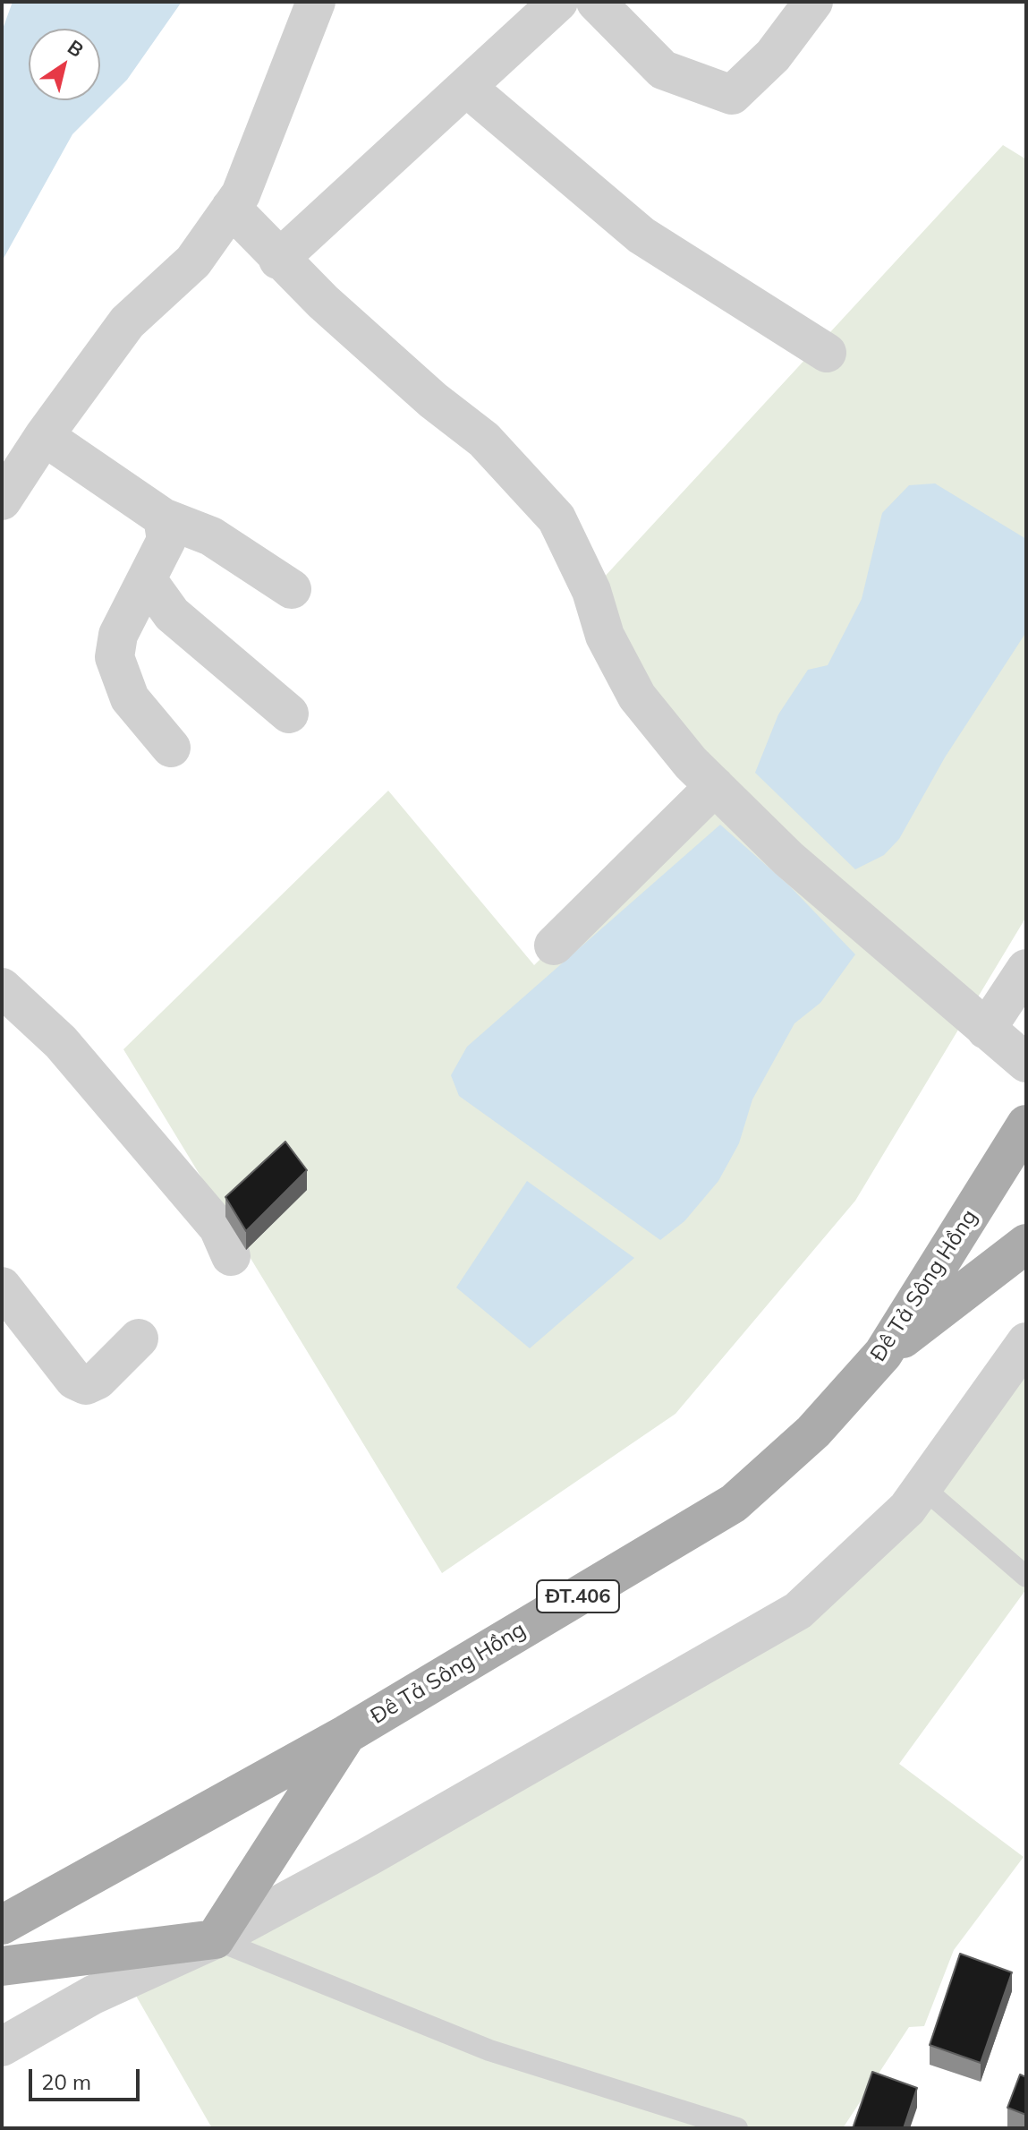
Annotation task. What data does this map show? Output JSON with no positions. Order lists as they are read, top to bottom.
{
  "streets": {
    "main road": ["Đê Tả Sông Hồng", "ĐT.406"]
  },
  "scale_bar": "20 m",
  "north": "top right"
}
